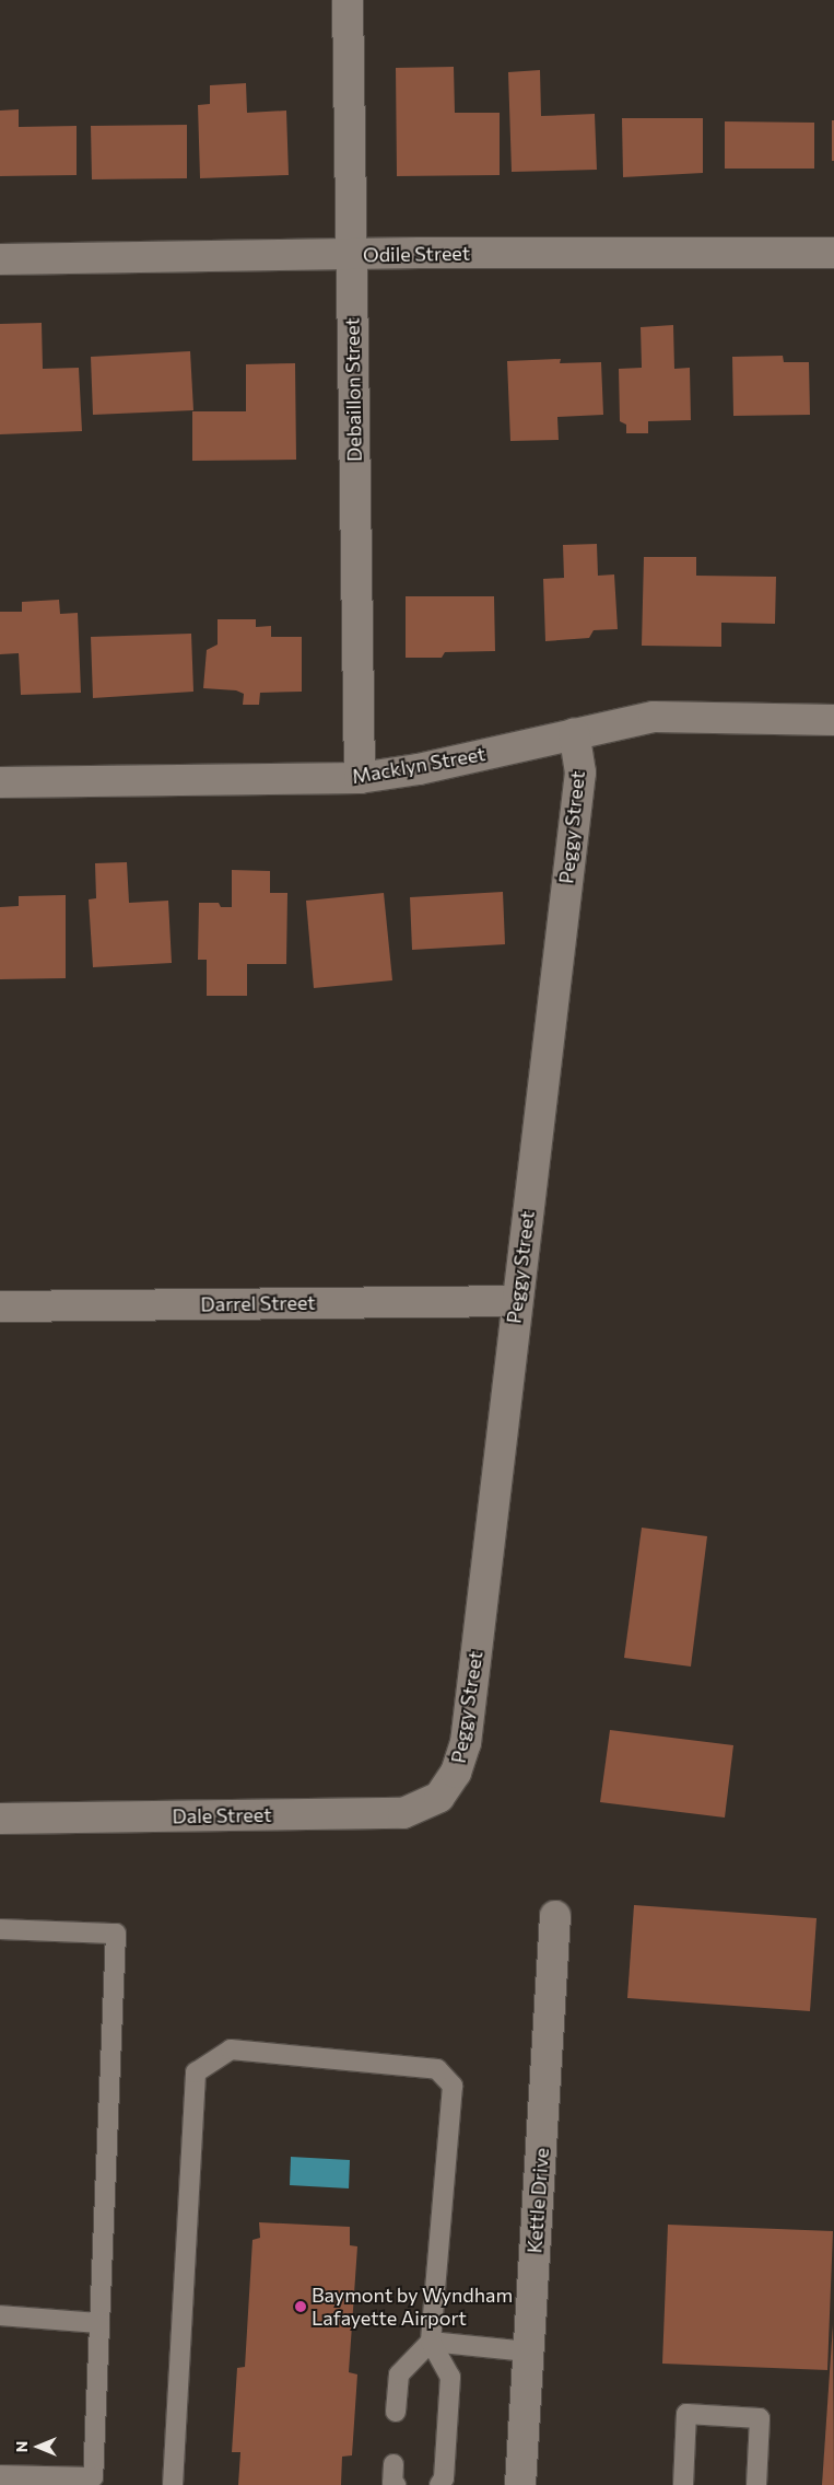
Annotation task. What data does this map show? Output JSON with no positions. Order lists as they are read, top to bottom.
{
  "streets": {
    "street": [
      "Odile Street",
      "Debaillon Street",
      "Macklyn Street",
      "Peggy Street",
      "Darrel Street",
      "Dale Street",
      "Kettle Drive"
    ]
  },
  "crossings": [
    ["Odile Street", "Debaillon Street"],
    ["Debaillon Street", "Macklyn Street"],
    ["Macklyn Street", "Peggy Street"],
    ["Peggy Street", "Darrel Street"],
    ["Peggy Street", "Dale Street"]
  ],
  "places": ["Baymont by Wyndham Lafayette Airport"],
  "north": "left"
}
